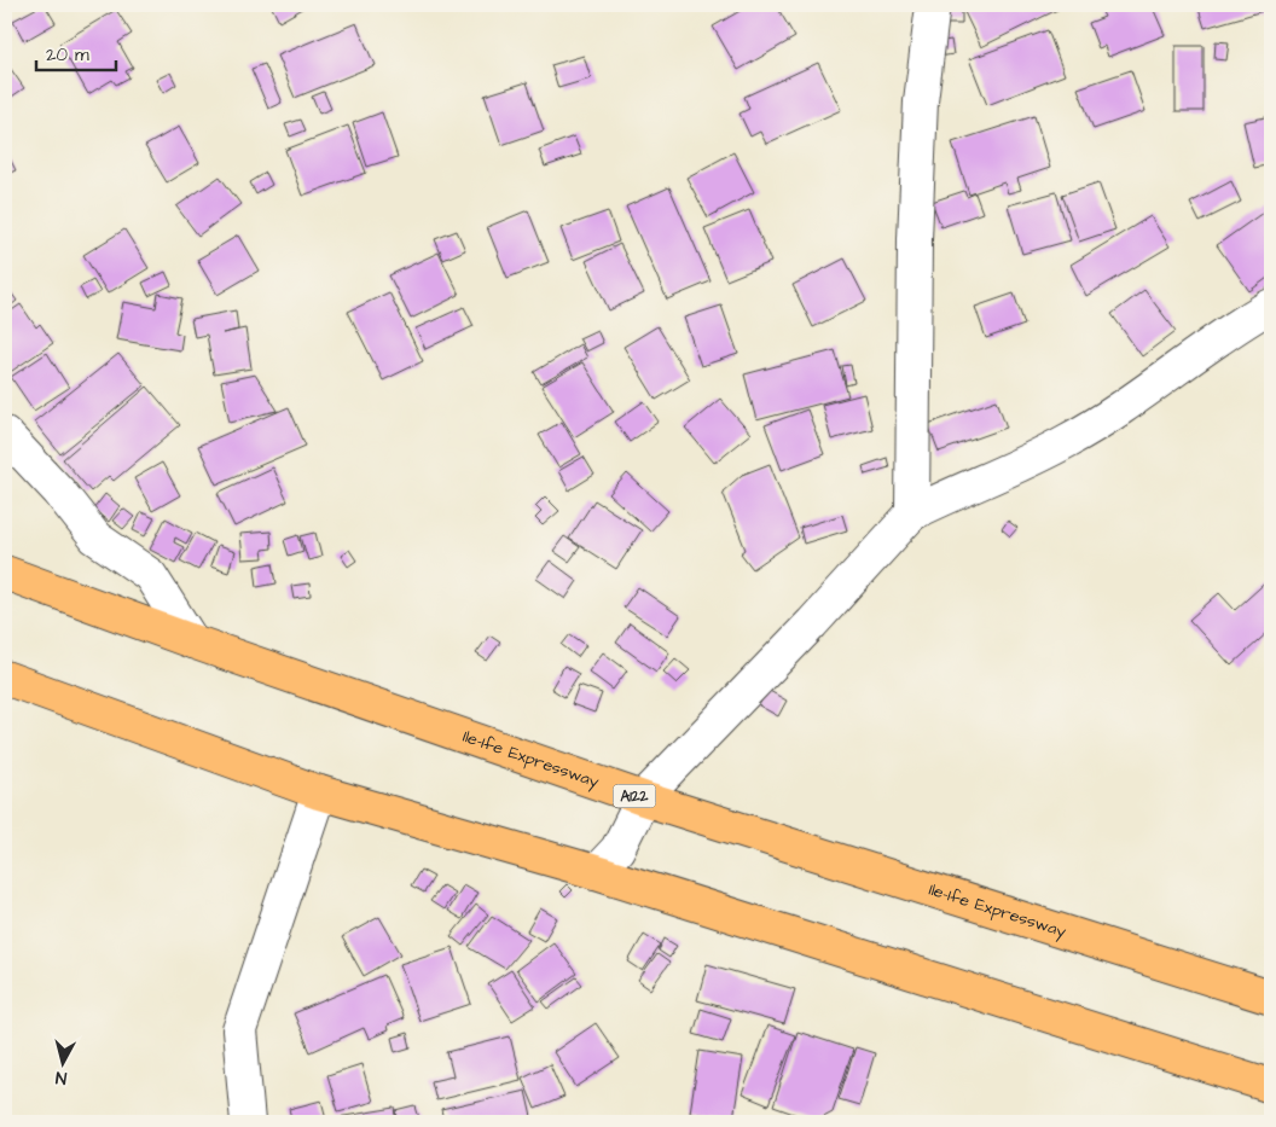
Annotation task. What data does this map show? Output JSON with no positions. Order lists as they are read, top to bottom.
{
  "streets": {
    "highway": ["Ile-Ife Expressway", "A122"]
  },
  "scale_bar": "20 m",
  "north": "bottom"
}
